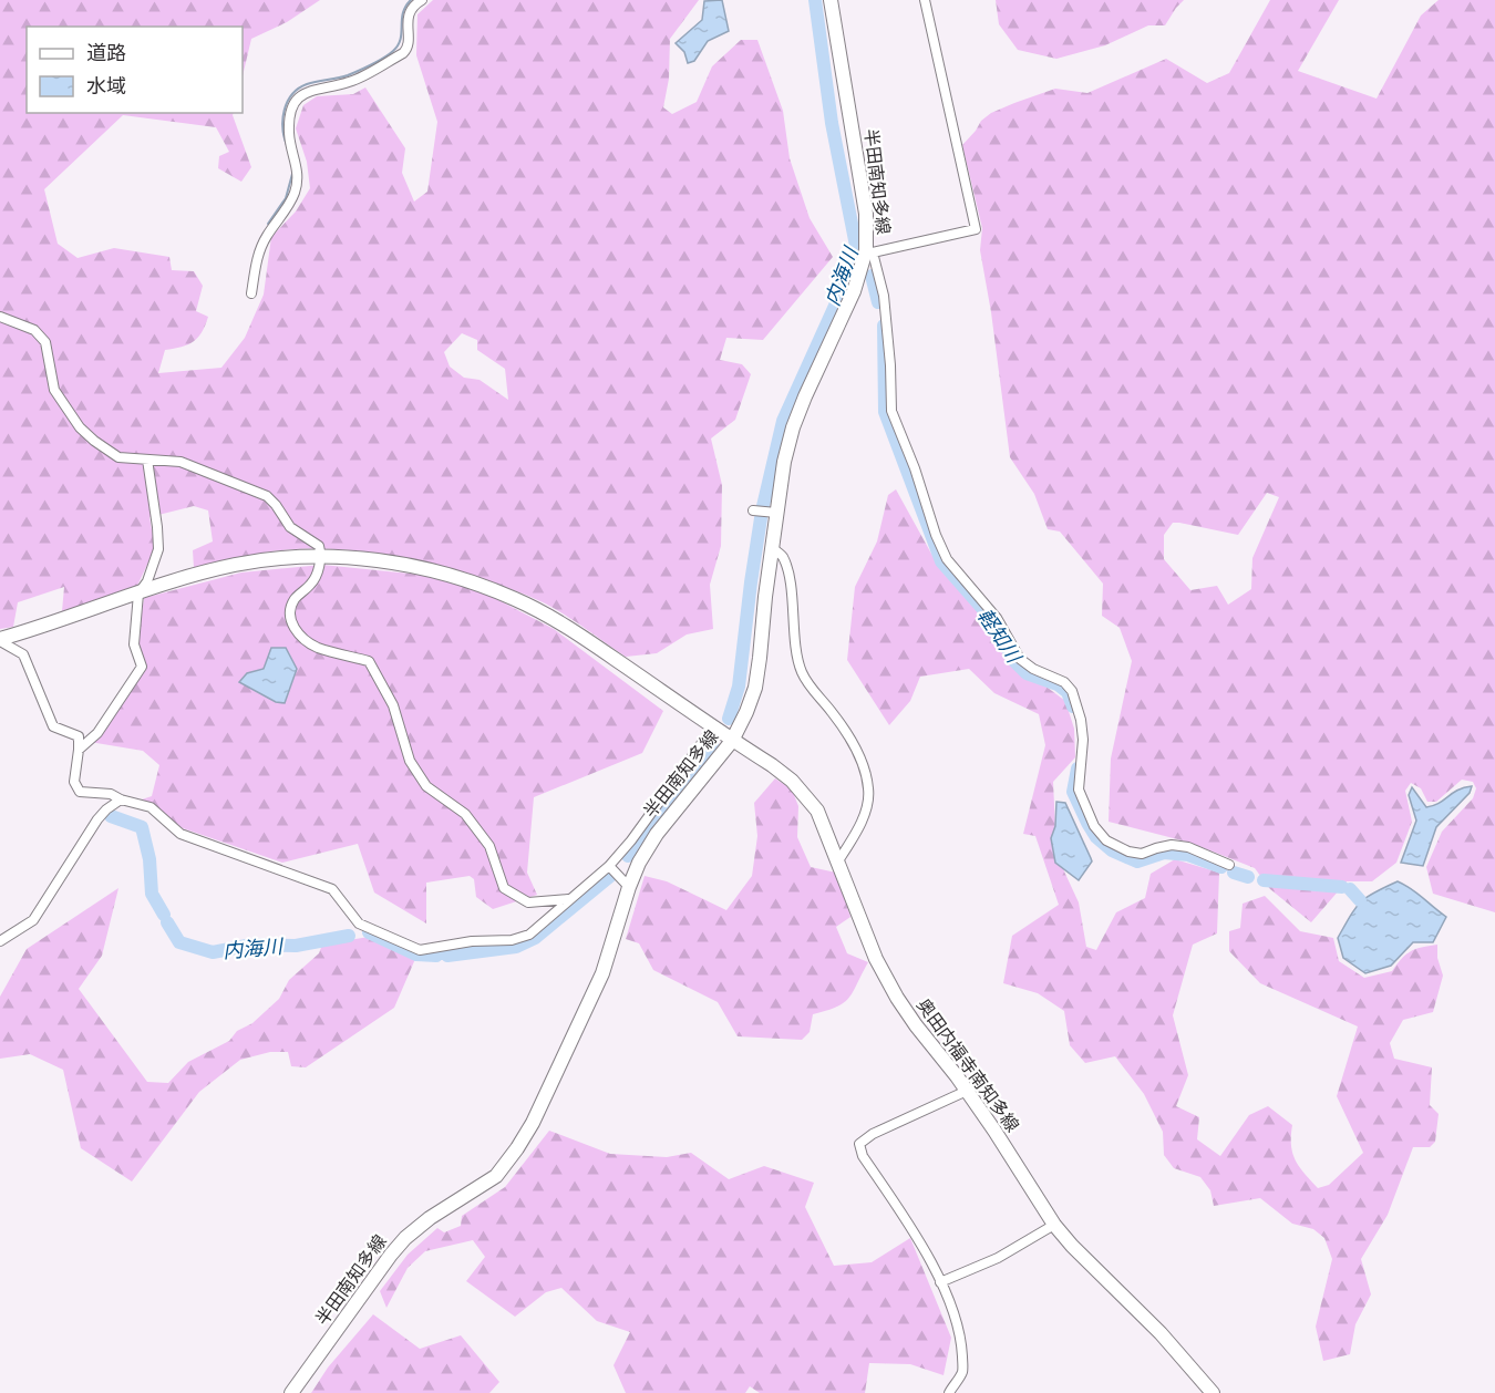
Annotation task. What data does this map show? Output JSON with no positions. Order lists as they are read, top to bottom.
{
  "streets": {
    "main road": ["半田南知多線", "奥田内福寺南知多線"]
  },
  "crossings": [
    ["半田南知多線", "奥田内福寺南知多線"]
  ],
  "water": ["内海川", "軽知川"],
  "legend": ["道路", "水域"]
}
